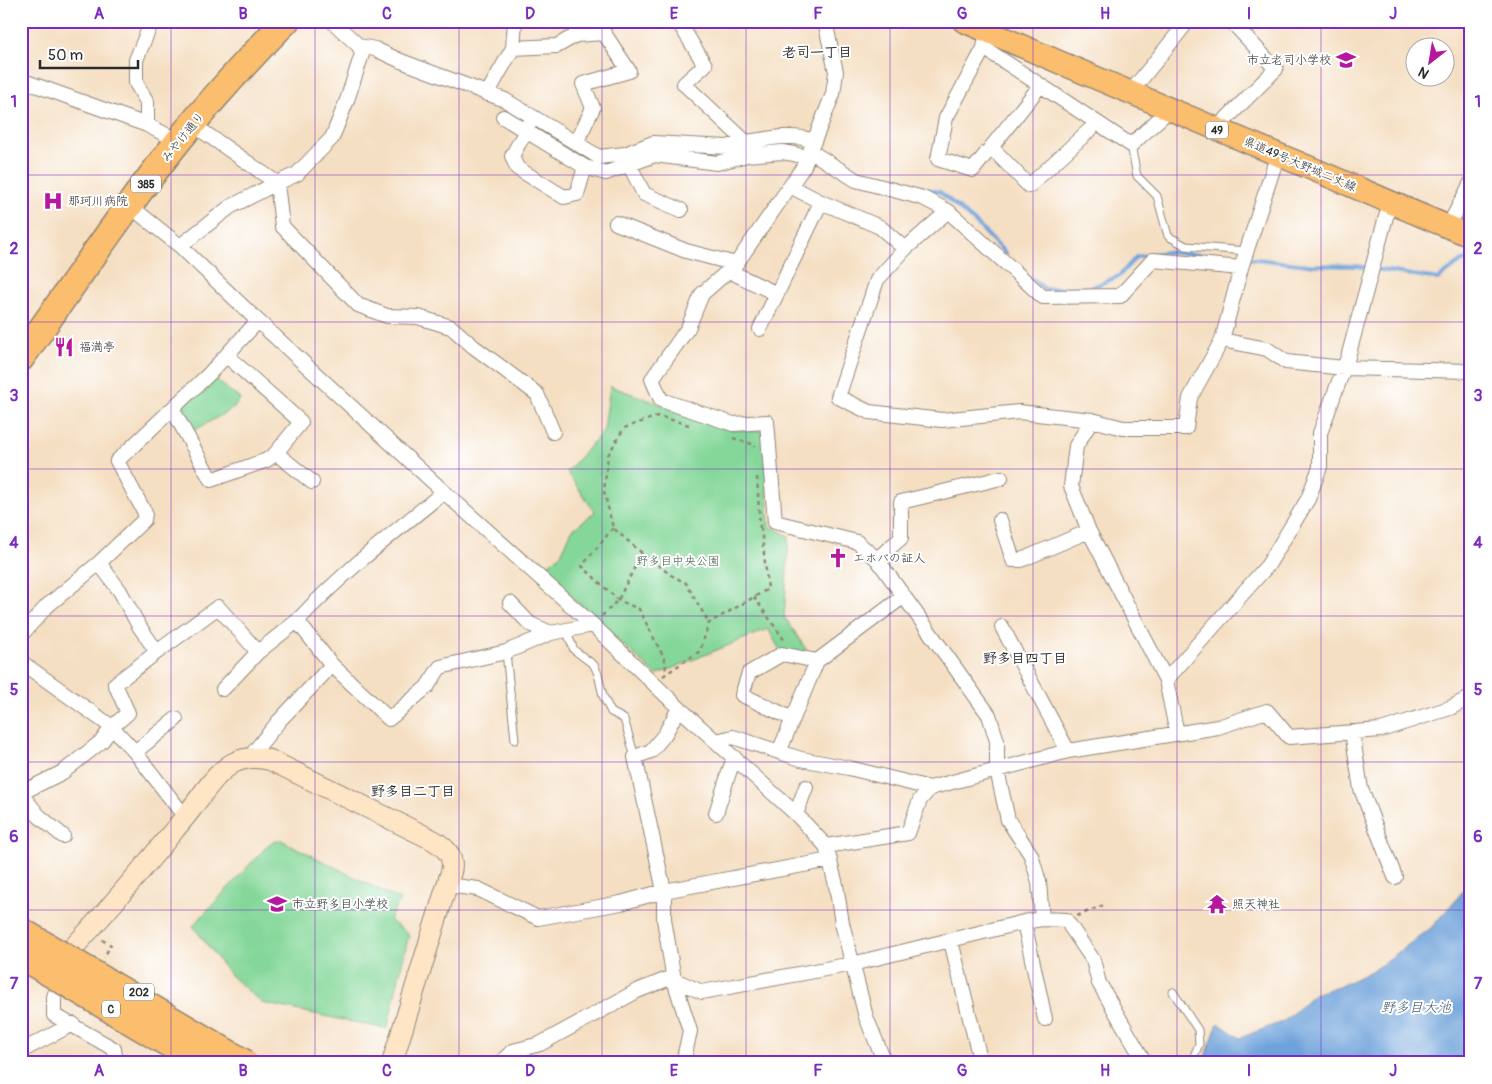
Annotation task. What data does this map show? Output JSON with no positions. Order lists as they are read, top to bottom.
{
  "streets": {
    "highway": [
      "みやけ通り",
      "385",
      "202",
      "C"
    ],
    "main road": ["49", "県道49号大野城二丈線"]
  },
  "crossings": [
    ["202", "C"]
  ],
  "districts": ["老司一丁目", "野多目四丁目", "野多目二丁目"],
  "water": ["野多目大池"],
  "parks": ["野多目中央公園"],
  "places": {
    "school or university": ["市立老司小学校", "市立野多目小学校"],
    "hospital": ["那珂川病院"],
    "restaurant": ["福満亭"],
    "church": ["エホバの証人"],
    "temple": ["照天神社"]
  },
  "scale_bar": "50 m",
  "north": "bottom left",
  "grid": {
    "columns": [
      "A",
      "B",
      "C",
      "D",
      "E",
      "F",
      "G",
      "H",
      "I",
      "J"
    ],
    "rows": [
      "1",
      "2",
      "3",
      "4",
      "5",
      "6",
      "7"
    ]
  }
}
